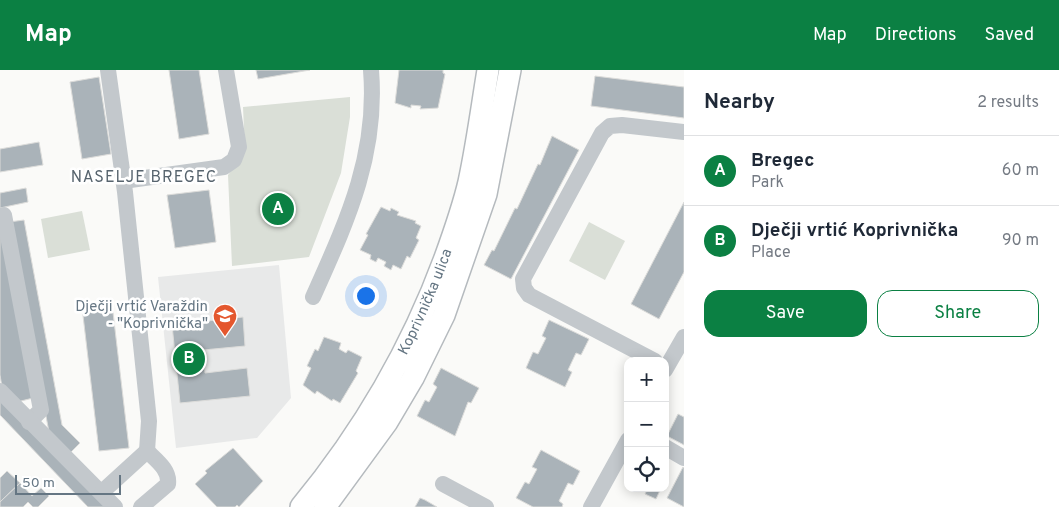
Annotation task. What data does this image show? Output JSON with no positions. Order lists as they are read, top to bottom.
{
  "streets": {
    "main road": ["Koprivnička ulica"]
  },
  "districts": ["NASELJE BREGEC"],
  "places": {
    "school or university": ["Dječji vrtić Varaždin - \"Koprivnička\""]
  },
  "scale_bar": "50 m",
  "page": {
    "header": "Map",
    "nav": ["Map", "Directions", "Saved"],
    "heading": ["Nearby", "2 results"],
    "list": [
      {
        "mark": "A",
        "name": "Bregec",
        "note": "Park",
        "value": "60 m"
      },
      {
        "mark": "B",
        "name": "Dječji vrtić Koprivnička",
        "note": "Place",
        "value": "90 m"
      }
    ],
    "pins": ["A", "B"],
    "buttons": ["Save", "Share"],
    "map_buttons": ["+", "−"],
    "scale": "50 m"
  }
}
